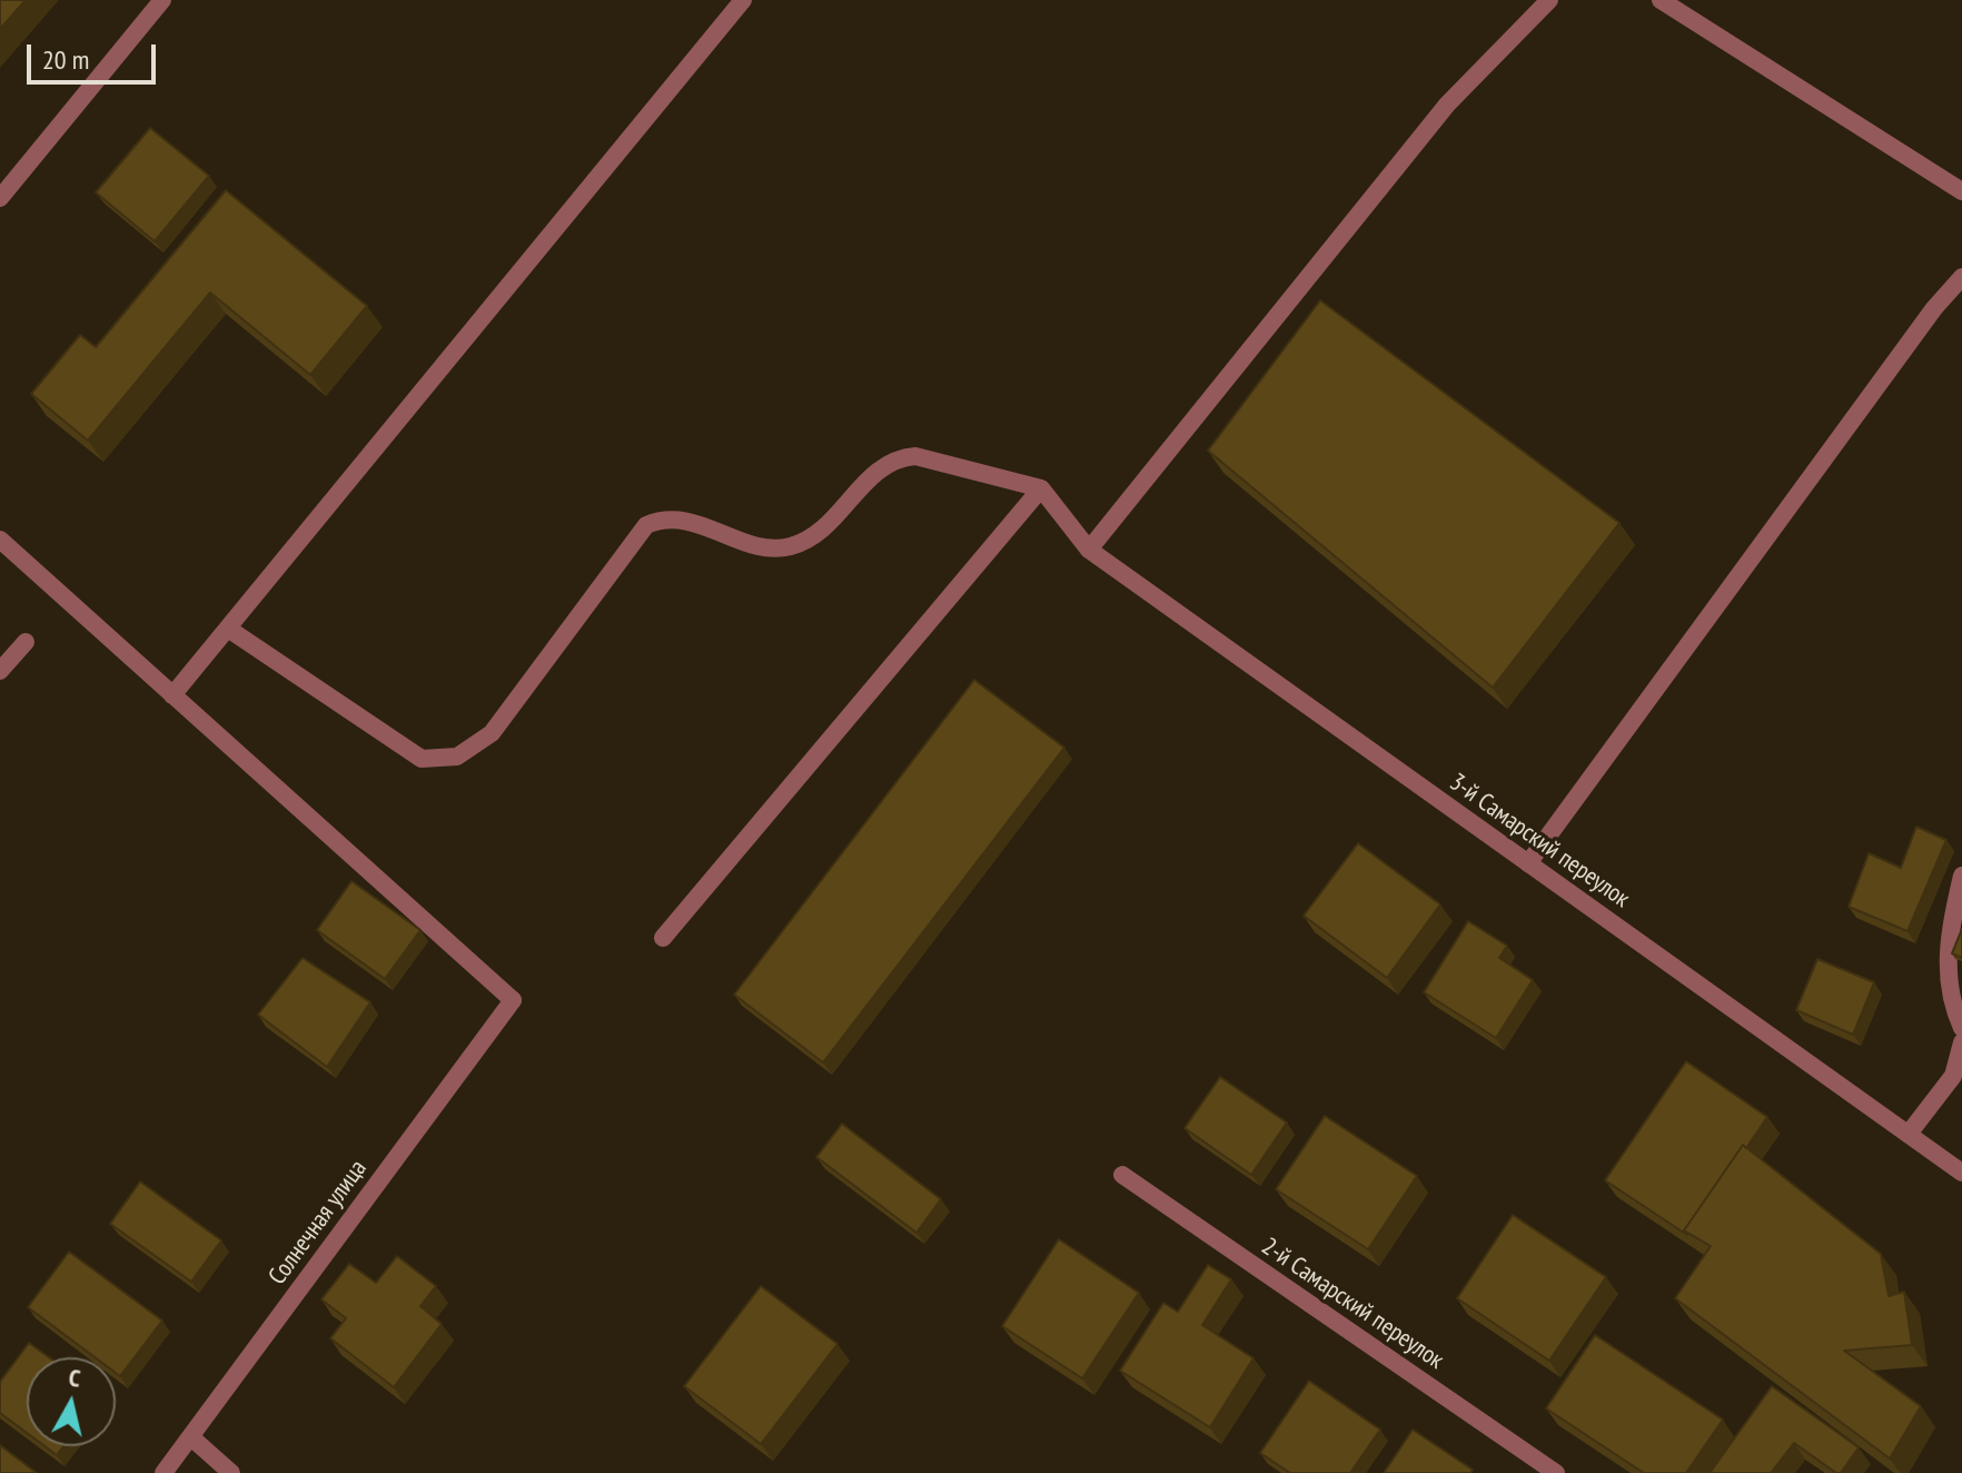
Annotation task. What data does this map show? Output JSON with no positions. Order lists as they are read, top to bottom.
{
  "streets": {
    "street": ["3-й Самарский переулок", "Солнечная улица", "2-й Самарский переулок"]
  },
  "scale_bar": "20 m",
  "north": "top"
}
